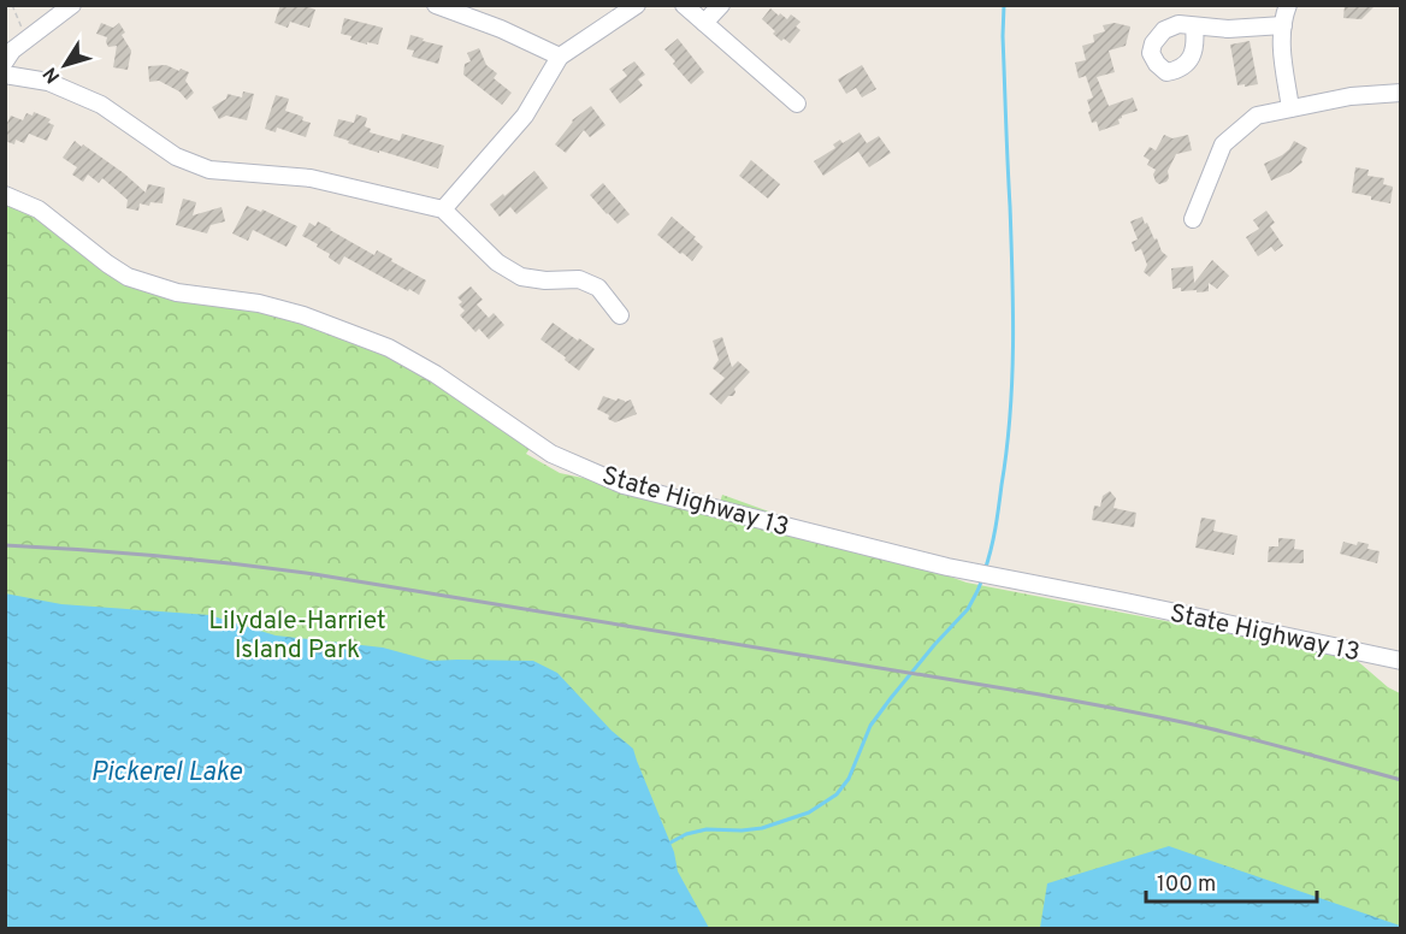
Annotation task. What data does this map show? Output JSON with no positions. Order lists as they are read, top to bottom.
{
  "streets": {
    "street": ["State Highway 13"]
  },
  "water": ["Pickerel Lake"],
  "parks": ["Lilydale-Harriet Island Park"],
  "scale_bar": "100 m",
  "north": "bottom left"
}
